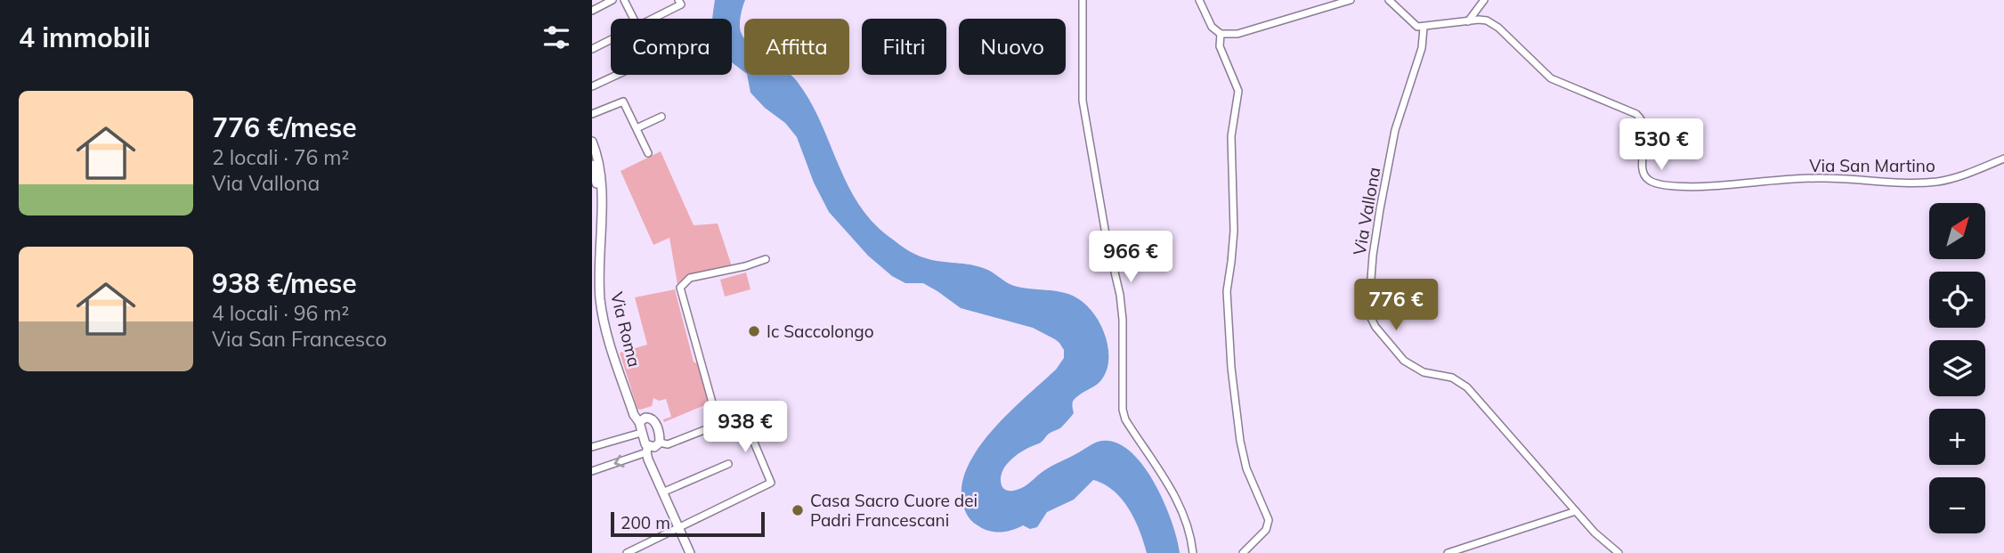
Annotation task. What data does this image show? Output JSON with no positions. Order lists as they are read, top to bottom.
{
  "streets": {
    "main road": ["Via Roma"],
    "street": ["Via San Martino", "Via Vallona"]
  },
  "crossings": [
    ["Via San Martino", "Via Vallona"]
  ],
  "places": ["Ic Saccolongo", "Casa Sacro Cuore dei Padri Francescani"],
  "scale_bar": "200 m",
  "north": "top right",
  "page": {
    "heading": "4 immobili",
    "chip": [
      "Compra",
      "Affitta",
      "Filtri",
      "Nuovo"
    ],
    "list": [
      {
        "name": "776 €/mese",
        "note": "2 locali · 76 m² · Via Vallona"
      },
      {
        "name": "938 €/mese",
        "note": "4 locali · 96 m² · Via San Francesco"
      }
    ],
    "price": [
      "530 €",
      "966 €",
      "776 €",
      "938 €"
    ],
    "map_buttons": ["+", "−"],
    "scale": "200 m"
  }
}
